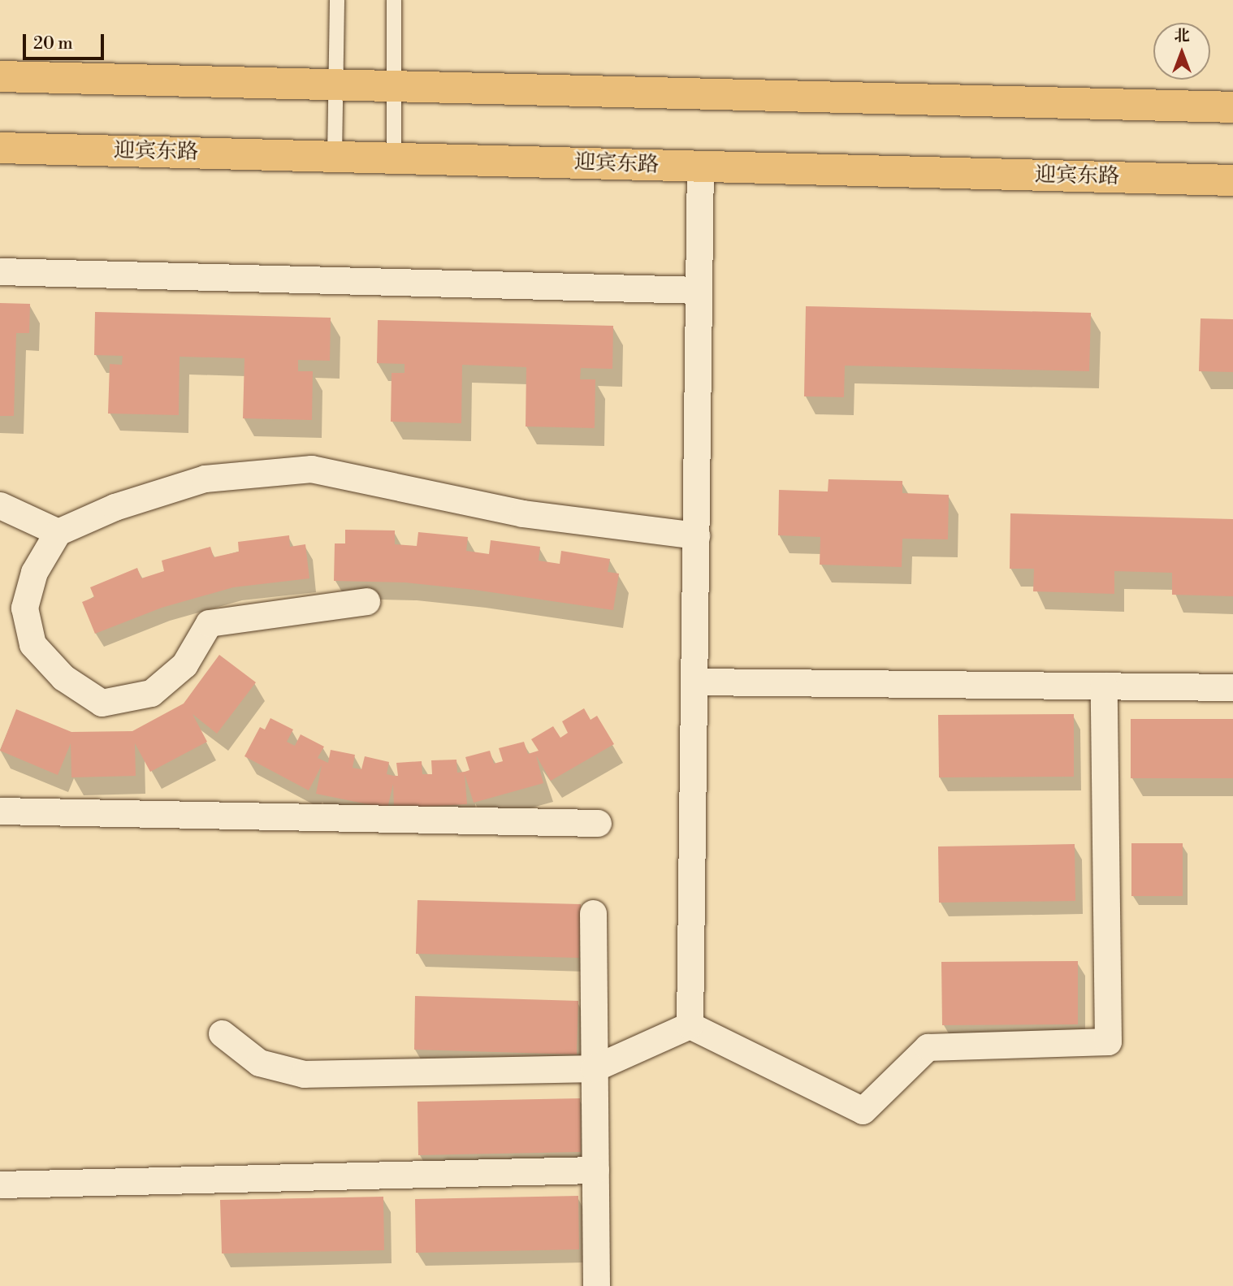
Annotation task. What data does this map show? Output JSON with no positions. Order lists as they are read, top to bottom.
{
  "streets": {
    "highway": ["迎宾东路"]
  },
  "scale_bar": "20 m",
  "north": "top"
}
